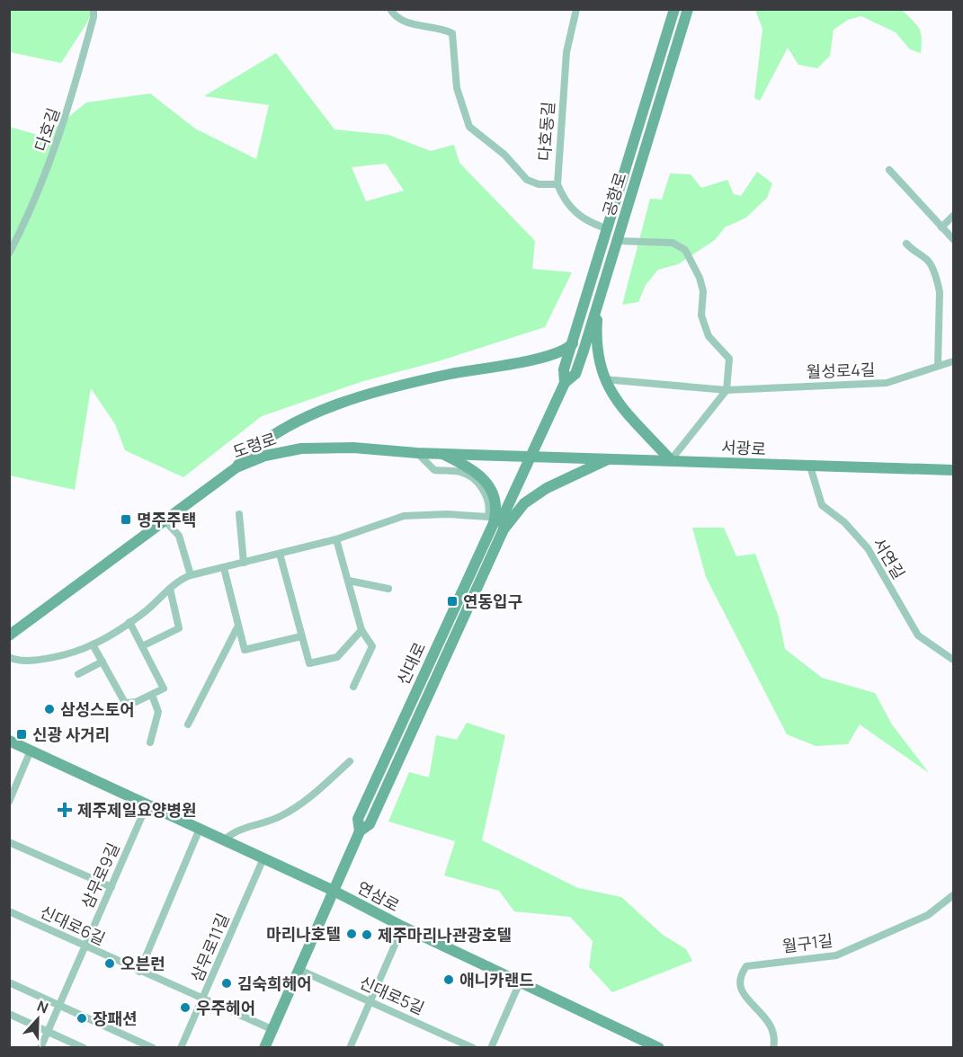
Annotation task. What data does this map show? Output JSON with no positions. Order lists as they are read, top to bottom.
{
  "streets": {
    "main road": [
      "공항로",
      "도령로",
      "서광로",
      "신대로",
      "연삼로"
    ],
    "street": [
      "다호길",
      "다호동길",
      "월성로4길",
      "서연길",
      "삼무로9길",
      "신대로6길",
      "월구1길",
      "삼무로11길",
      "신대로5길"
    ]
  },
  "crossings": [
    ["다호동길", "공항로"],
    ["공항로", "도령로"],
    ["공항로", "서광로"],
    ["공항로", "신대로"],
    ["도령로", "서광로"],
    ["도령로", "신대로"],
    ["서광로", "서연길"],
    ["서광로", "신대로"],
    ["신대로", "연삼로"],
    ["신대로", "신대로6길"],
    ["신대로", "신대로5길"],
    ["삼무로9길", "연삼로"],
    ["삼무로9길", "신대로6길"],
    ["연삼로", "삼무로11길"],
    ["신대로6길", "삼무로11길"]
  ],
  "places": {
    "transit": ["명주주택", "연동입구", "신광 사거리"],
    "other": [
      "삼성스토어",
      "마리나호텔",
      "제주마리나관광호텔",
      "오븐런",
      "애니카랜드",
      "김숙희헤어",
      "우주헤어",
      "장패션"
    ],
    "health": ["제주제일요양병원"]
  },
  "north": "top"
}
